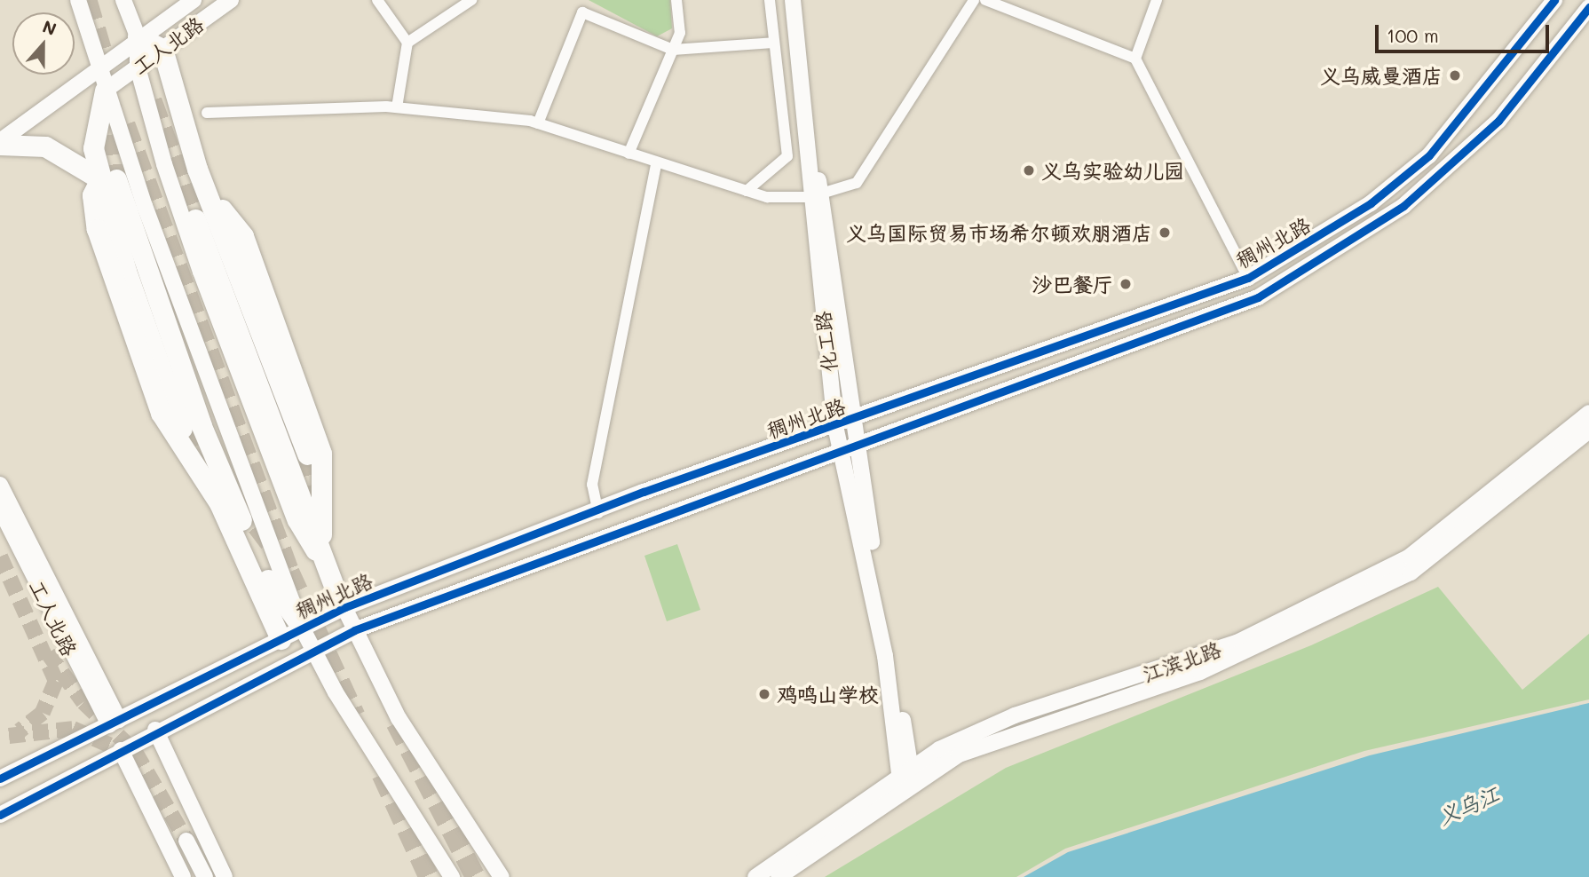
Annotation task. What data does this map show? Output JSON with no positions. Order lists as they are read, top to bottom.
{
  "streets": {
    "main road": [
      "工人北路",
      "稠州北路",
      "化工路",
      "江滨北路"
    ]
  },
  "crossings": [
    ["工人北路", "稠州北路"],
    ["稠州北路", "化工路"],
    ["化工路", "江滨北路"]
  ],
  "water": ["义乌江"],
  "places": [
    "义乌威曼酒店",
    "义乌实验幼儿园",
    "义乌国际贸易市场希尔顿欢朋酒店",
    "沙巴餐厅",
    "鸡鸣山学校"
  ],
  "scale_bar": "100 m",
  "north": "top"
}
